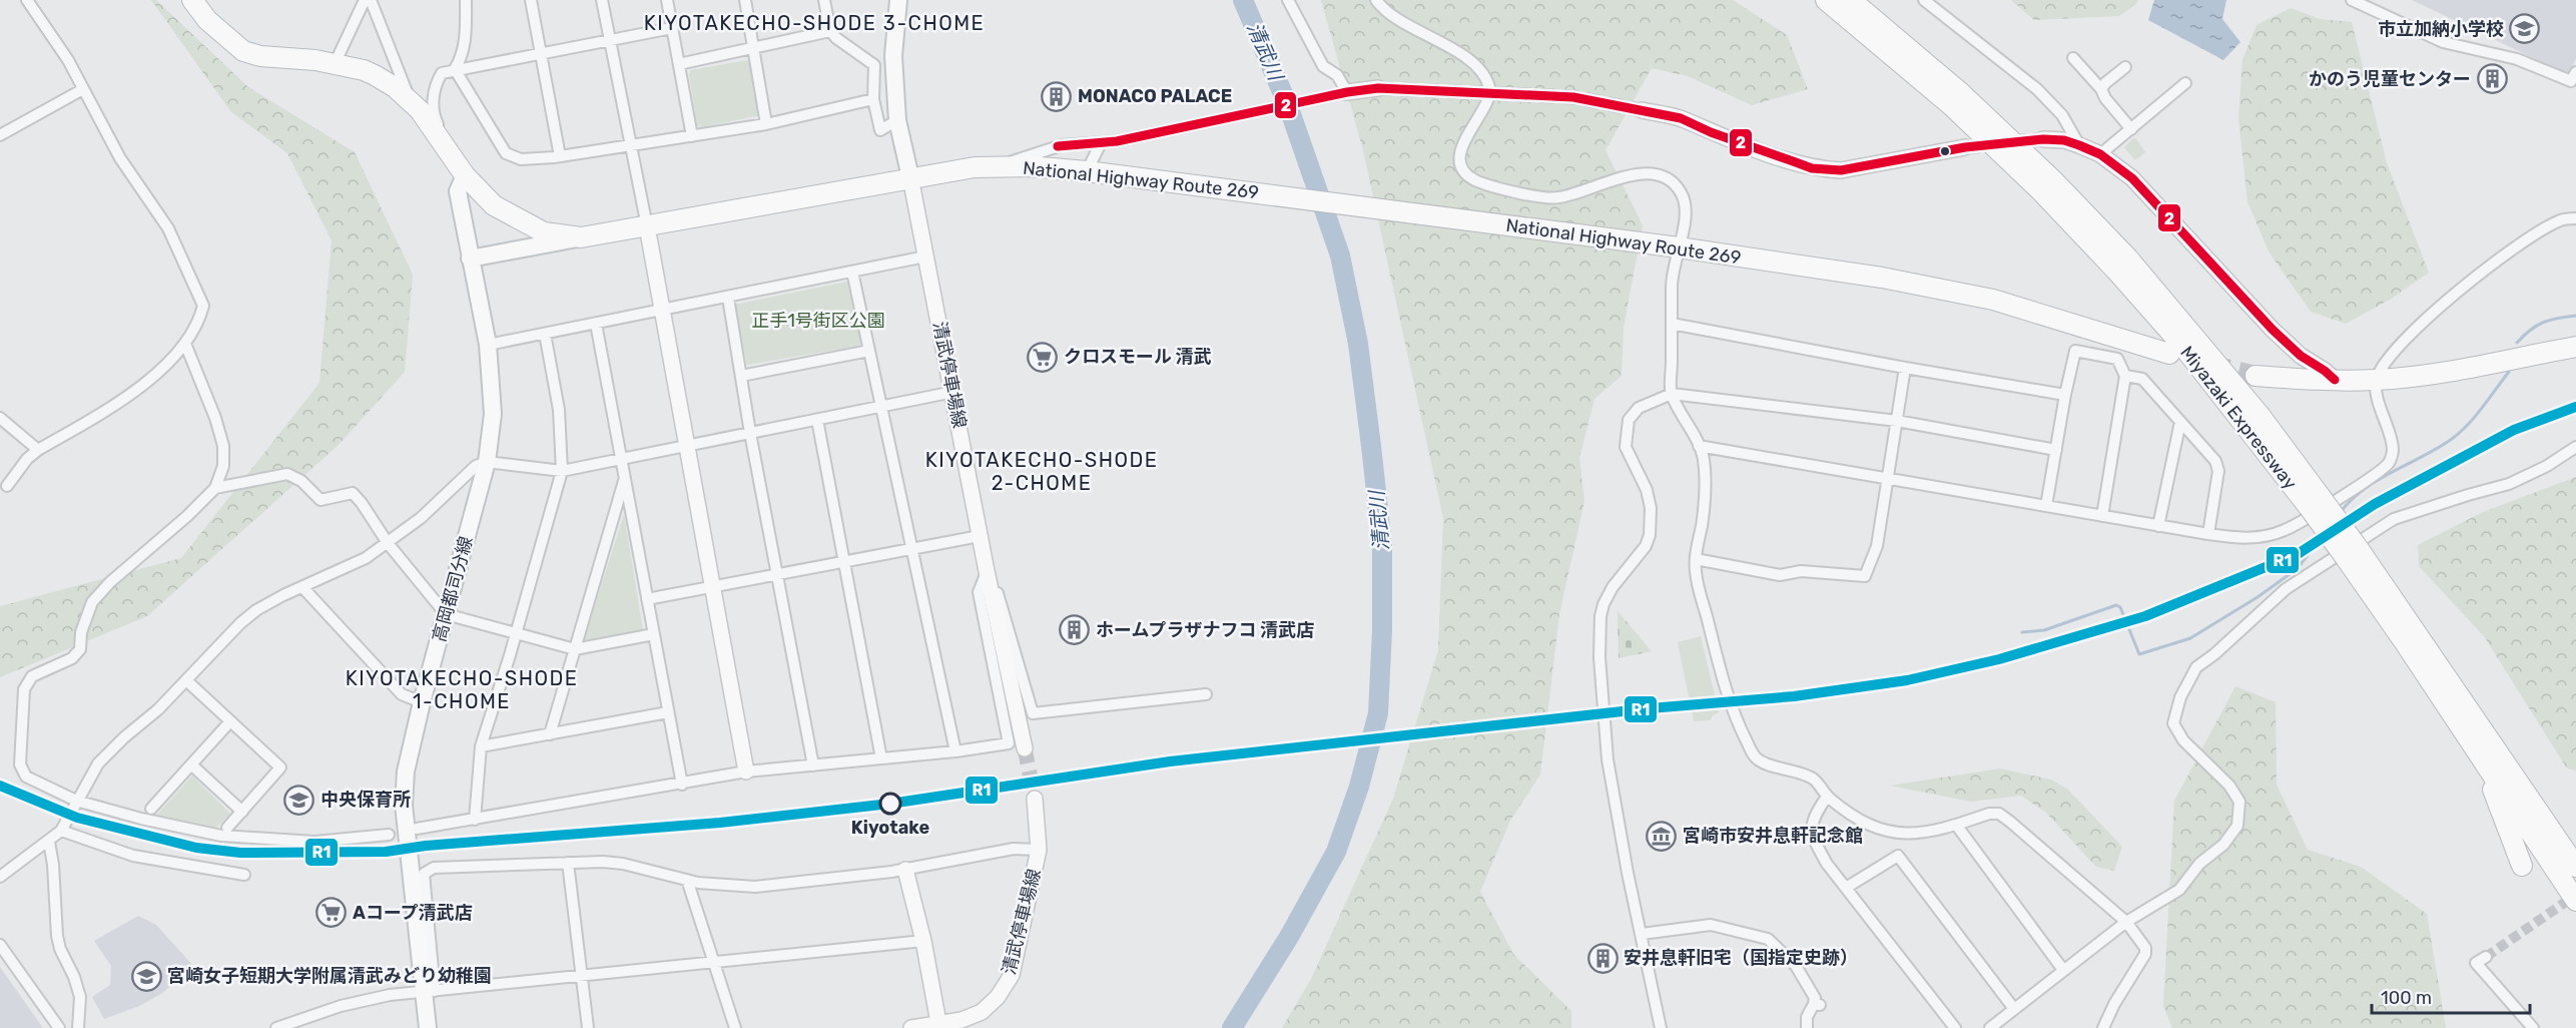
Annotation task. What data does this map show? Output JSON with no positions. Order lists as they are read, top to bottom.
{
  "streets": {
    "highway": ["National Highway Route 269", "Miyazaki Expressway"],
    "main road": ["高岡都司分線"],
    "street": ["清武停車場線"]
  },
  "crossings": [
    ["National Highway Route 269", "清武停車場線"],
    ["National Highway Route 269", "高岡都司分線"]
  ],
  "districts": ["KIYOTAKECHO-SHODE 3-CHOME", "KIYOTAKECHO-SHODE 2-CHOME", "KIYOTAKECHO-SHODE 1-CHOME"],
  "water": ["清武川"],
  "parks": ["正手1号街区公園"],
  "places": {
    "school or university": ["市立加納小学校", "中央保育所", "宮崎女子短期大学附属清武みどり幼稚園"],
    "building": [
      "かのう児童センター",
      "MONACO PALACE",
      "ホームプラザナフコ 清武店",
      "安井息軒旧宅（国指定史跡）"
    ],
    "supermarket": ["クロスモール 清武", "Aコープ清武店"],
    "other": ["Kiyotake"],
    "museum": ["宮崎市安井息軒記念館"]
  },
  "lines": ["transit line 2", "transit line R1"],
  "scale_bar": "100 m"
}
